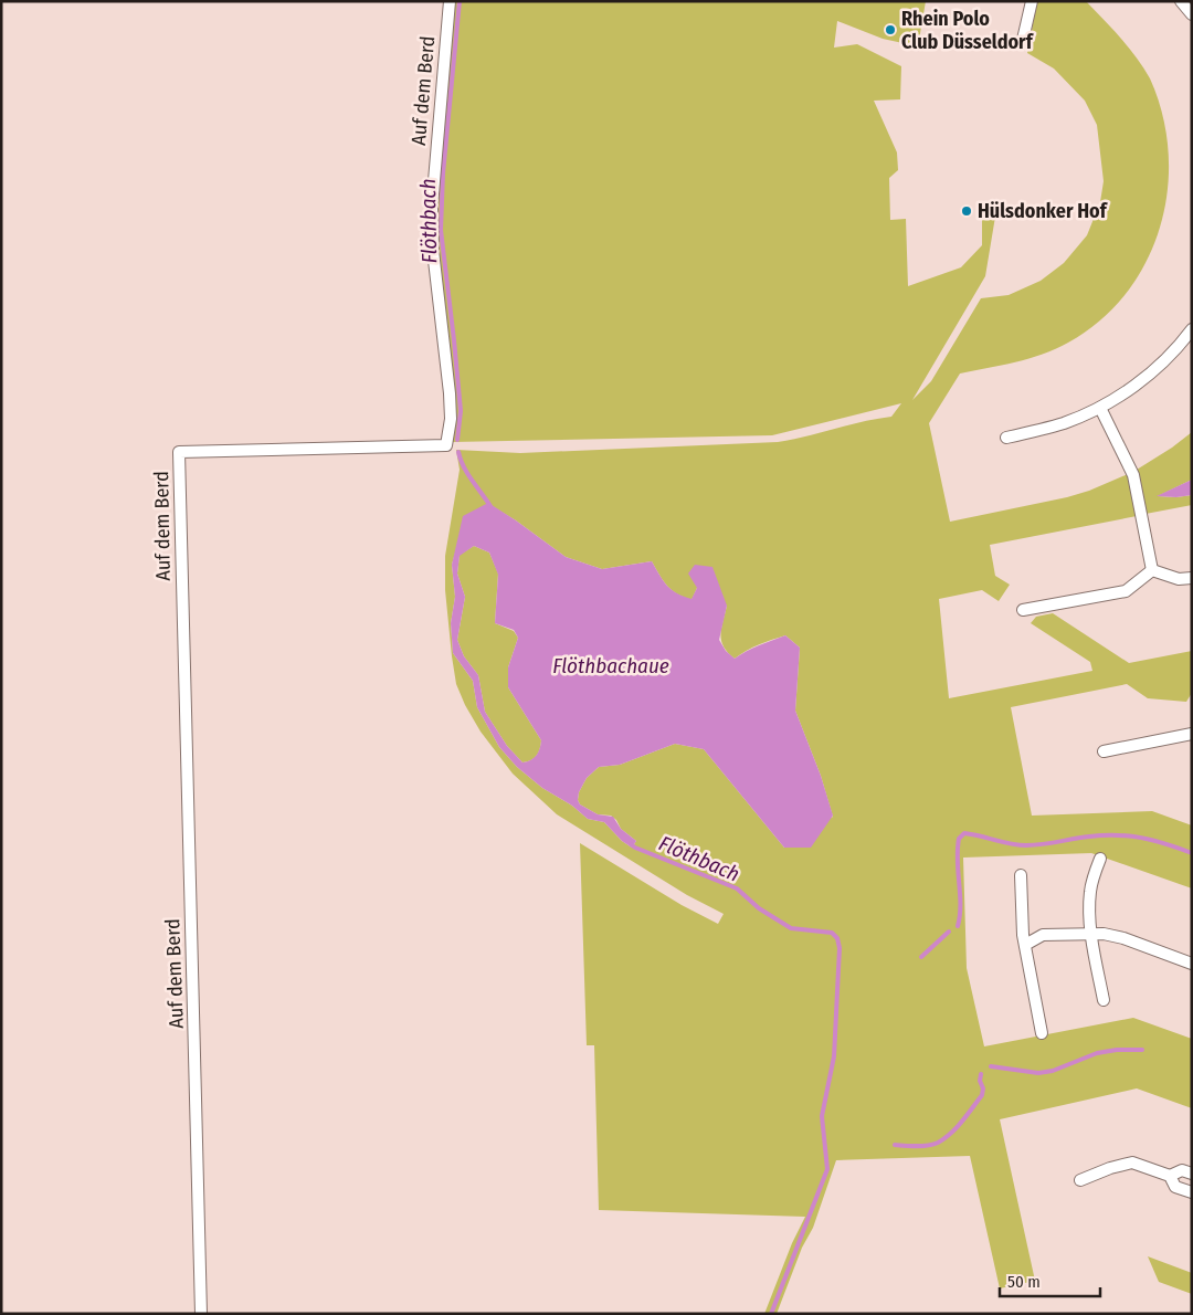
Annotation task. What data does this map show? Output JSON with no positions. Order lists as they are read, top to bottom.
{
  "streets": {
    "street": ["Auf dem Berd"]
  },
  "water": ["Flöthbach", "Flöthbachaue"],
  "places": ["Rhein Polo Club Düsseldorf", "Hülsdonker Hof"],
  "scale_bar": "50 m"
}
